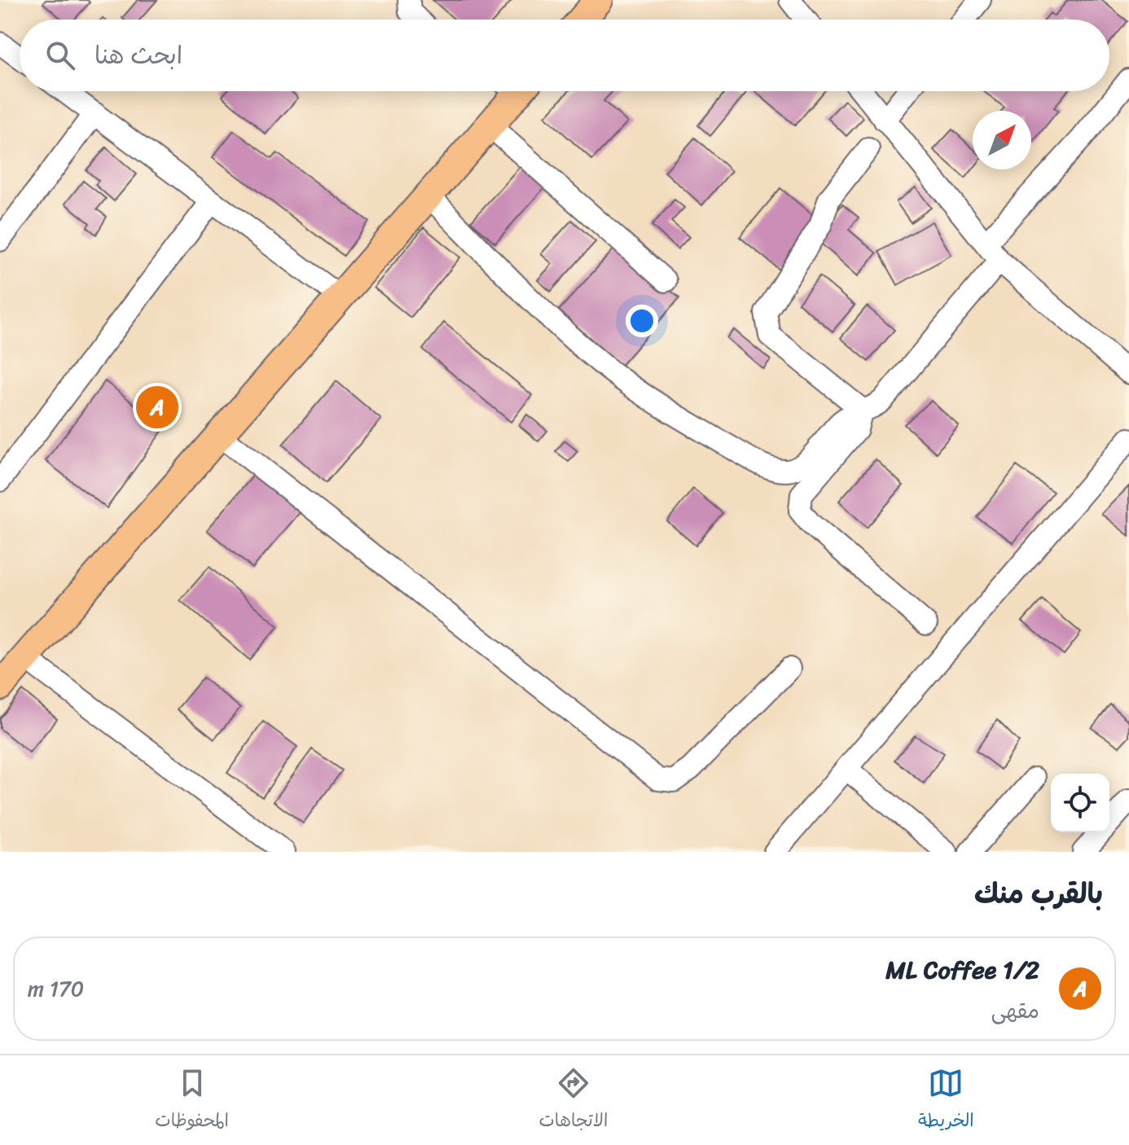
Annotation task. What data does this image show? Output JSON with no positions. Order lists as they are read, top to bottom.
{
  "north": "top right",
  "page": {
    "search": "ابحث هنا",
    "pins": "A",
    "heading": "بالقرب منك",
    "list": [
      {
        "mark": "A",
        "name": "1/2 ML Coffee",
        "note": "مقهى",
        "value": "170 m"
      }
    ],
    "nav": ["الخريطة", "الاتجاهات", "المحفوظات"]
  }
}
